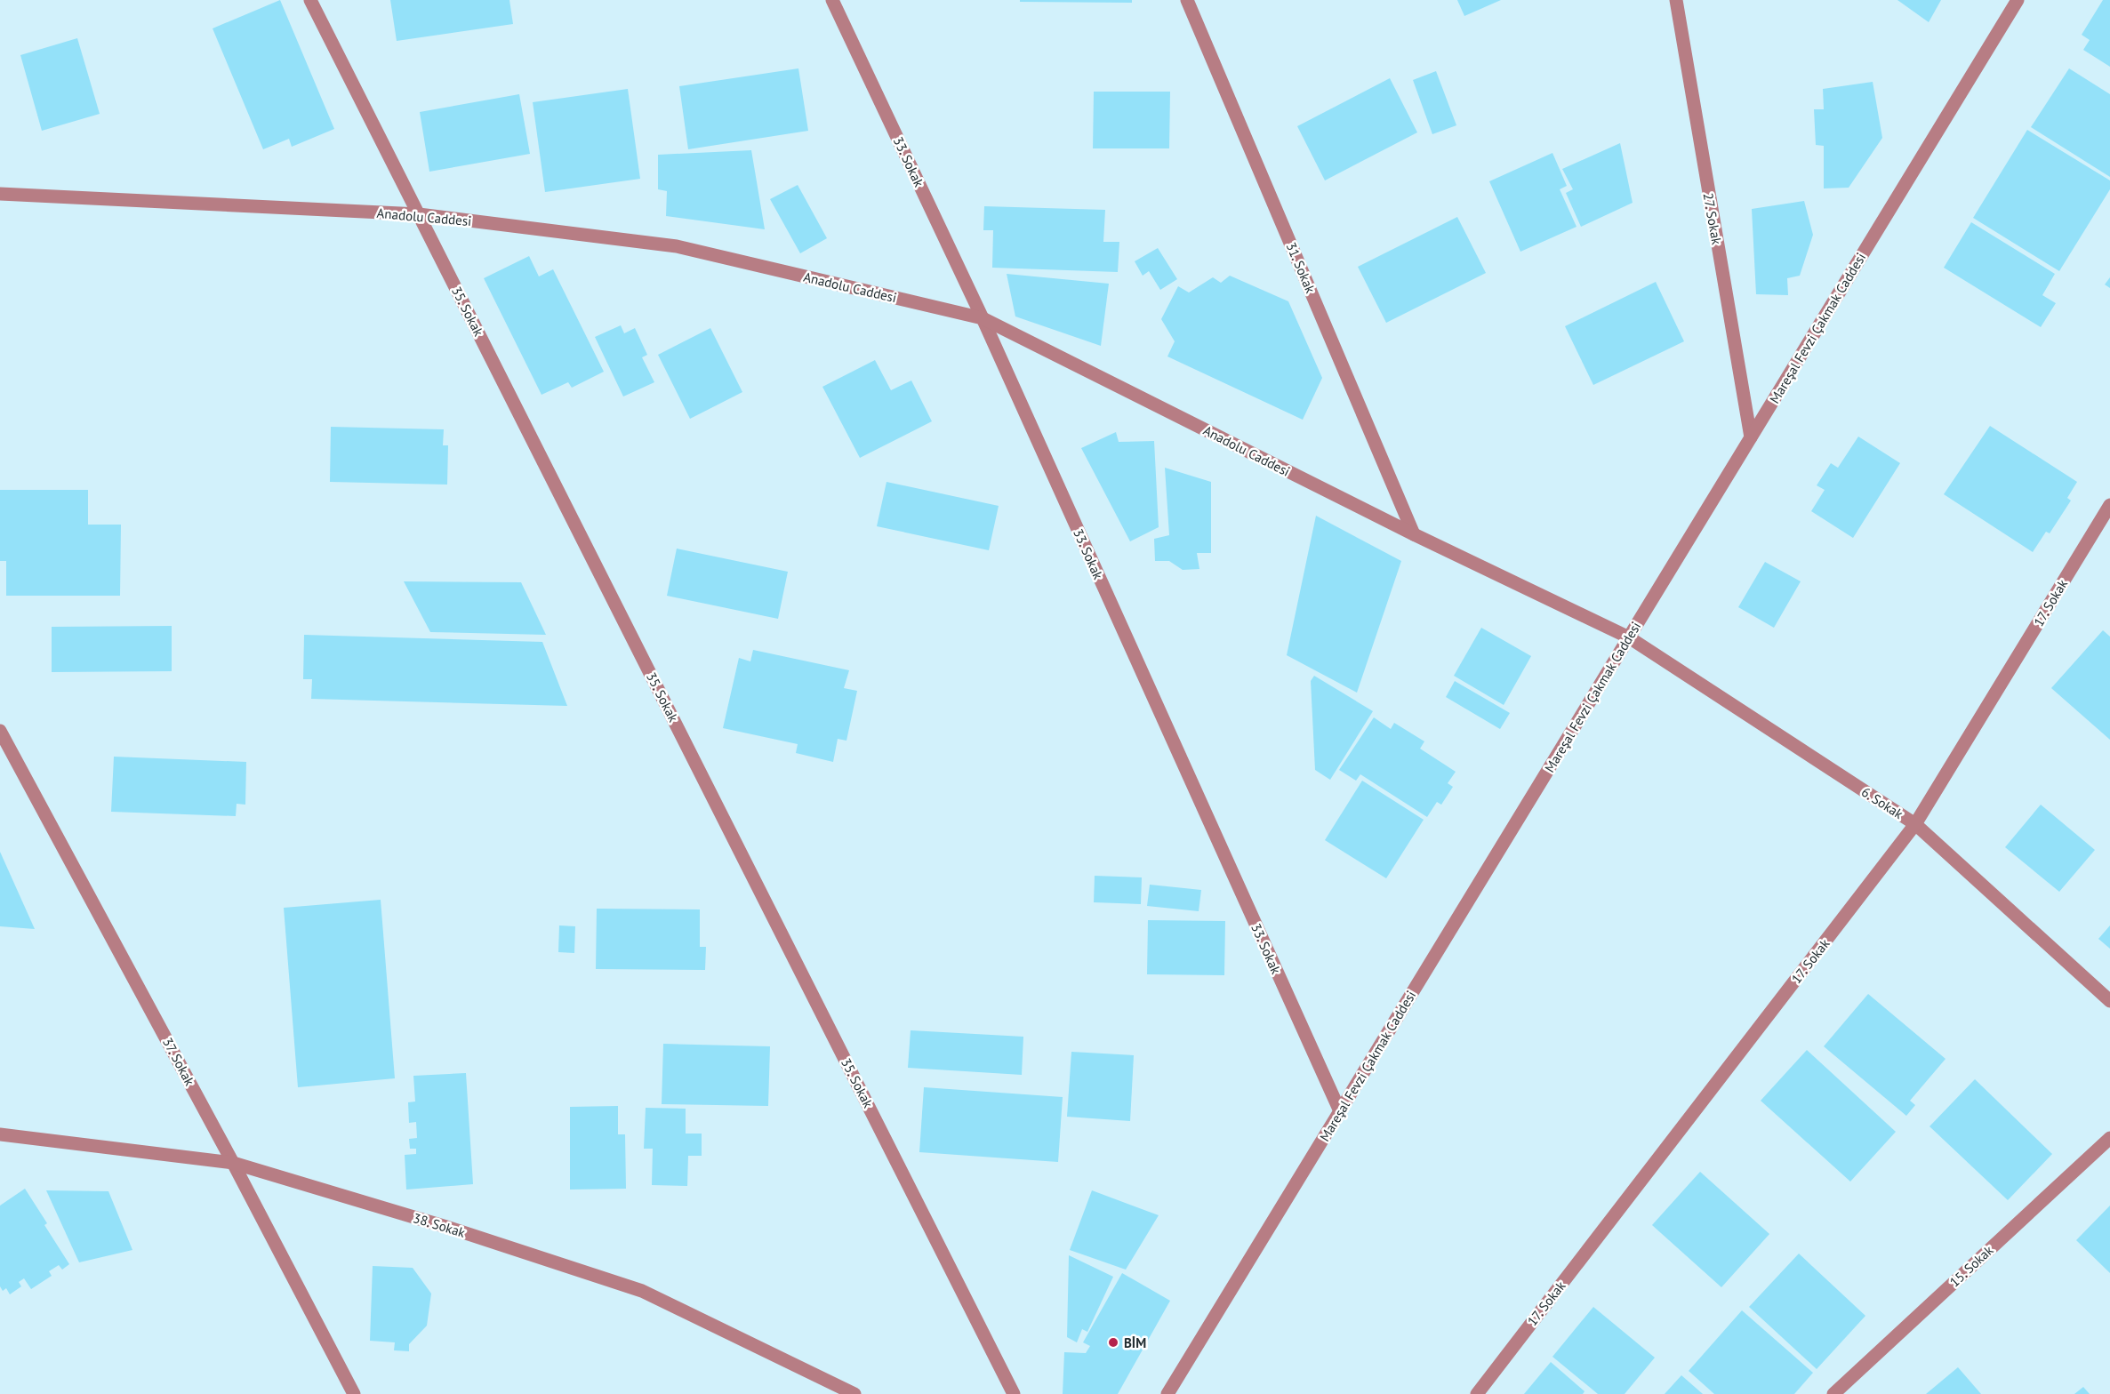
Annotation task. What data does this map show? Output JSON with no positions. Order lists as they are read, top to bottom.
{
  "streets": {
    "street": [
      "33. Sokak",
      "Anadolu Caddesi",
      "27. Sokak",
      "31. Sokak",
      "35. Sokak",
      "Mareşal Fevzi Çakmak Caddesi",
      "17. Sokak",
      "6. Sokak",
      "37. Sokak",
      "38. Sokak",
      "15. Sokak"
    ]
  },
  "crossings": [
    ["33. Sokak", "Anadolu Caddesi"],
    ["33. Sokak", "Mareşal Fevzi Çakmak Caddesi"],
    ["Anadolu Caddesi", "31. Sokak"],
    ["Anadolu Caddesi", "35. Sokak"],
    ["Anadolu Caddesi", "Mareşal Fevzi Çakmak Caddesi"],
    ["Anadolu Caddesi", "6. Sokak"],
    ["27. Sokak", "Mareşal Fevzi Çakmak Caddesi"],
    ["Mareşal Fevzi Çakmak Caddesi", "6. Sokak"],
    ["17. Sokak", "6. Sokak"],
    ["37. Sokak", "38. Sokak"]
  ],
  "places": ["BİM"]
}
